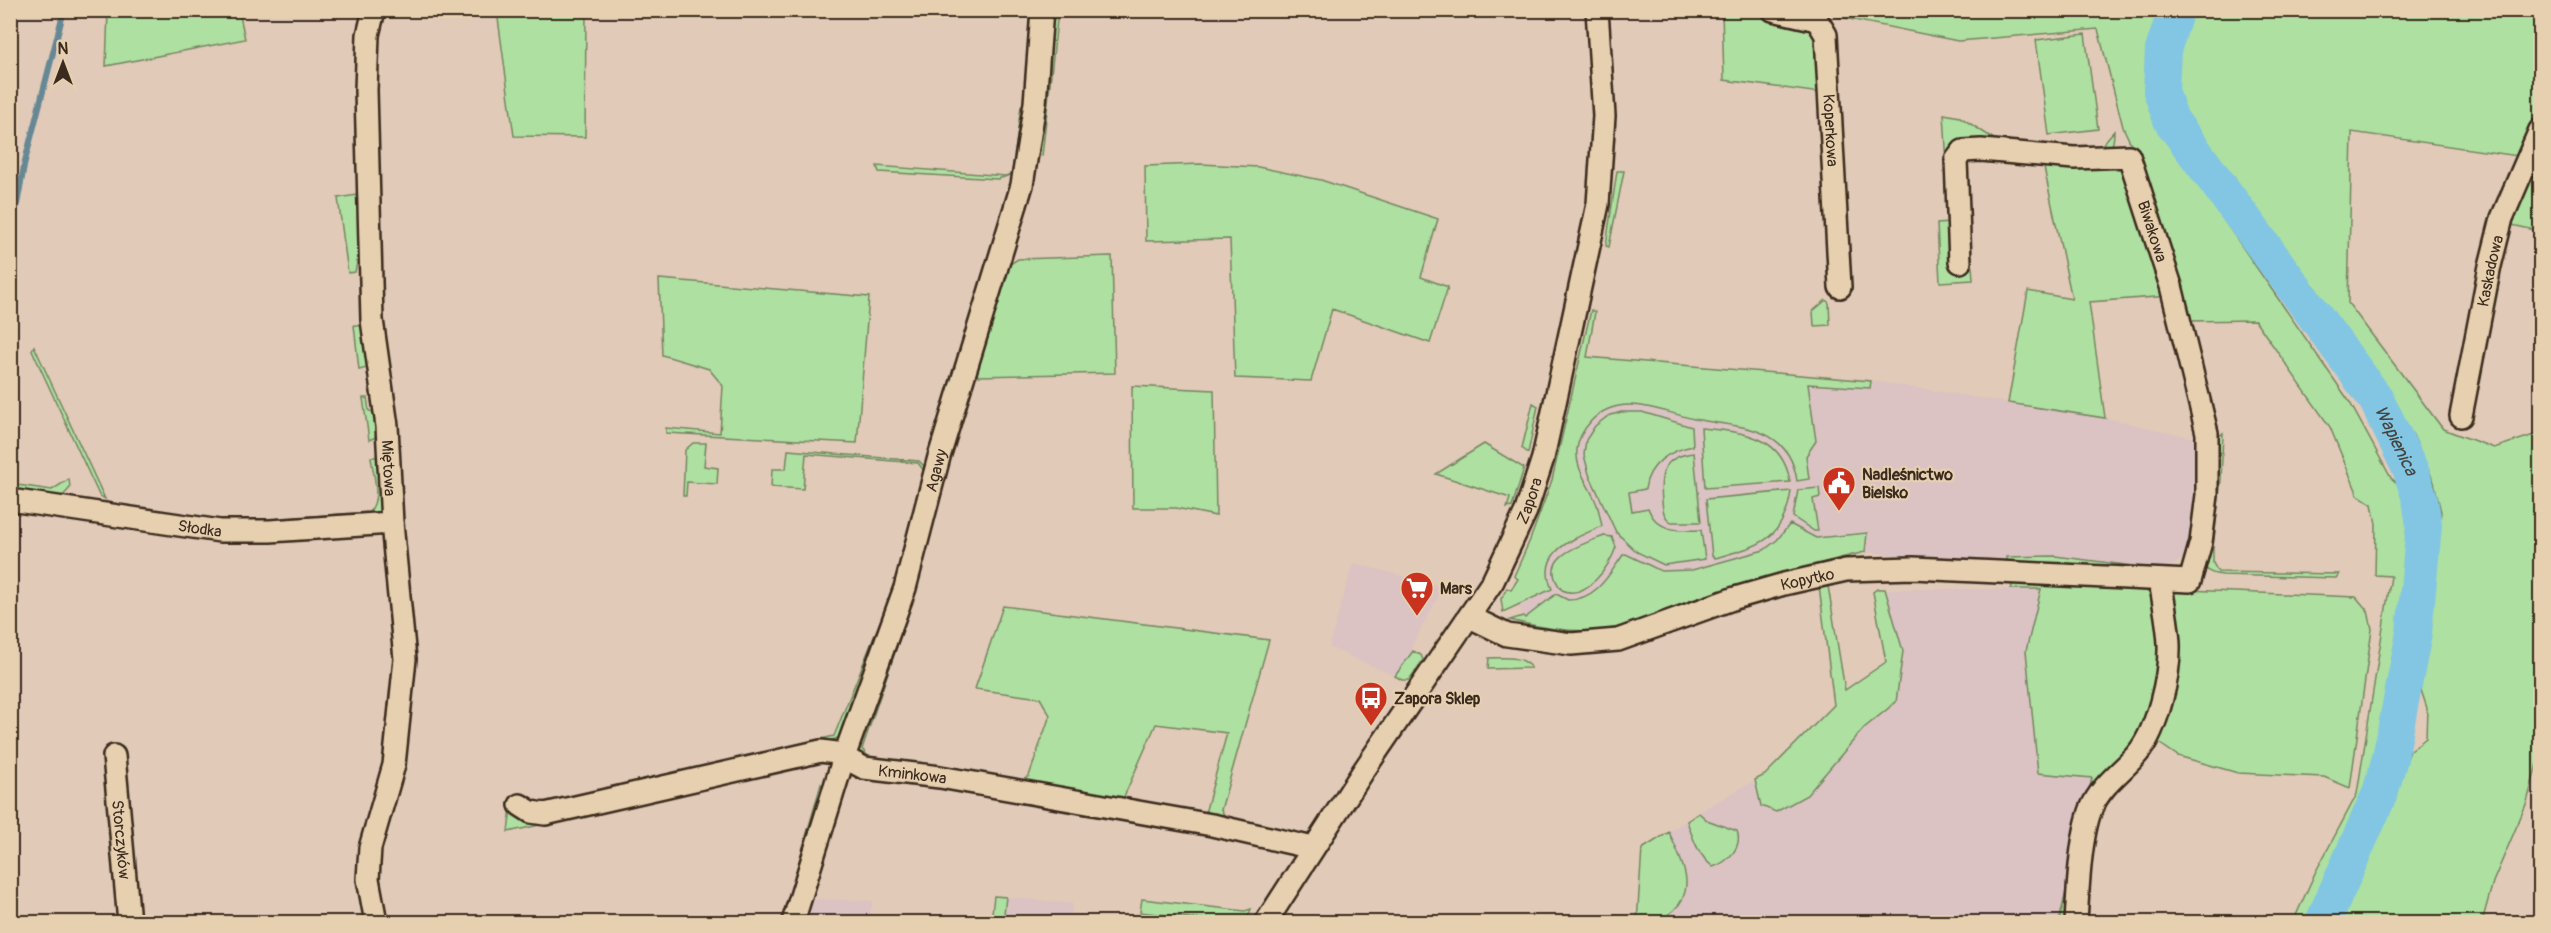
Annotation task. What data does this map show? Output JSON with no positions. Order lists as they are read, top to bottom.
{
  "streets": {
    "street": [
      "Koperkowa",
      "Biwakowa",
      "Kaskadowa",
      "Miętowa",
      "Agawy",
      "Zapora",
      "Słodka",
      "Kopytko",
      "Kminkowa",
      "Storczyków"
    ]
  },
  "crossings": [
    ["Biwakowa", "Kopytko"],
    ["Miętowa", "Słodka"],
    ["Agawy", "Kminkowa"],
    ["Zapora", "Kopytko"],
    ["Zapora", "Kminkowa"]
  ],
  "water": ["Wapienica"],
  "places": {
    "public building": ["Nadleśnictwo Bielsko"],
    "supermarket": ["Mars"],
    "bus stop": ["Zapora Sklep"]
  },
  "north": "top"
}
